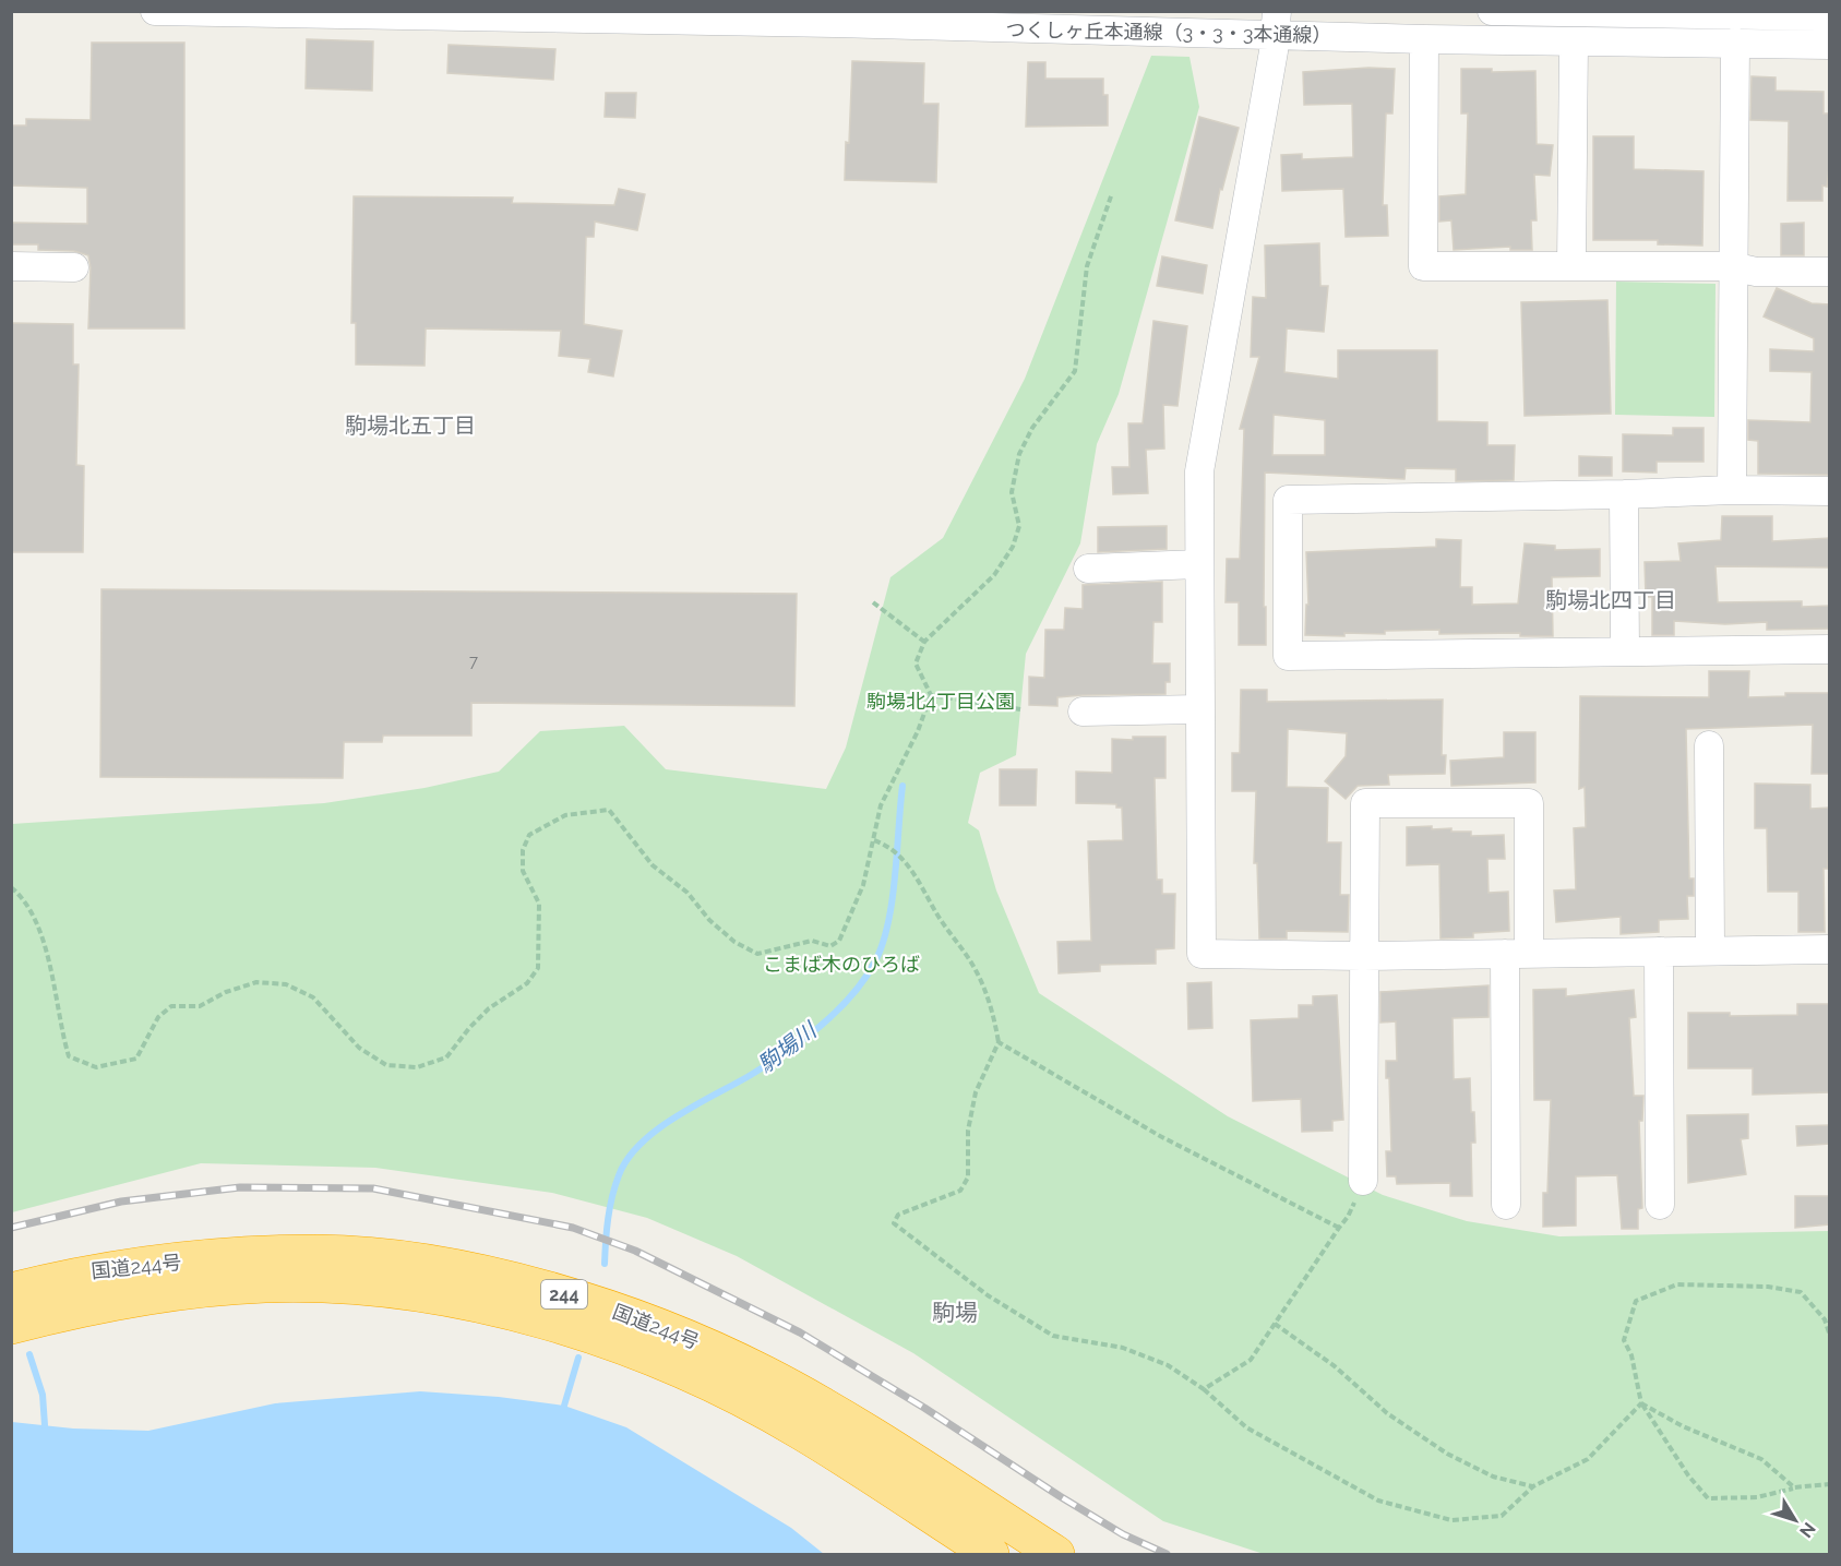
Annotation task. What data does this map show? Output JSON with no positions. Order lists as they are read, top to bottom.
{
  "streets": {
    "highway": ["国道244号", "244"],
    "street": ["つくしヶ丘本通線（3・3・3本通線）"]
  },
  "districts": ["駒場北五丁目", "駒場北四丁目", "駒場"],
  "water": ["駒場川"],
  "parks": ["駒場北4丁目公園", "こまば木のひろば"],
  "house_numbers": ["7"],
  "north": "bottom right"
}
